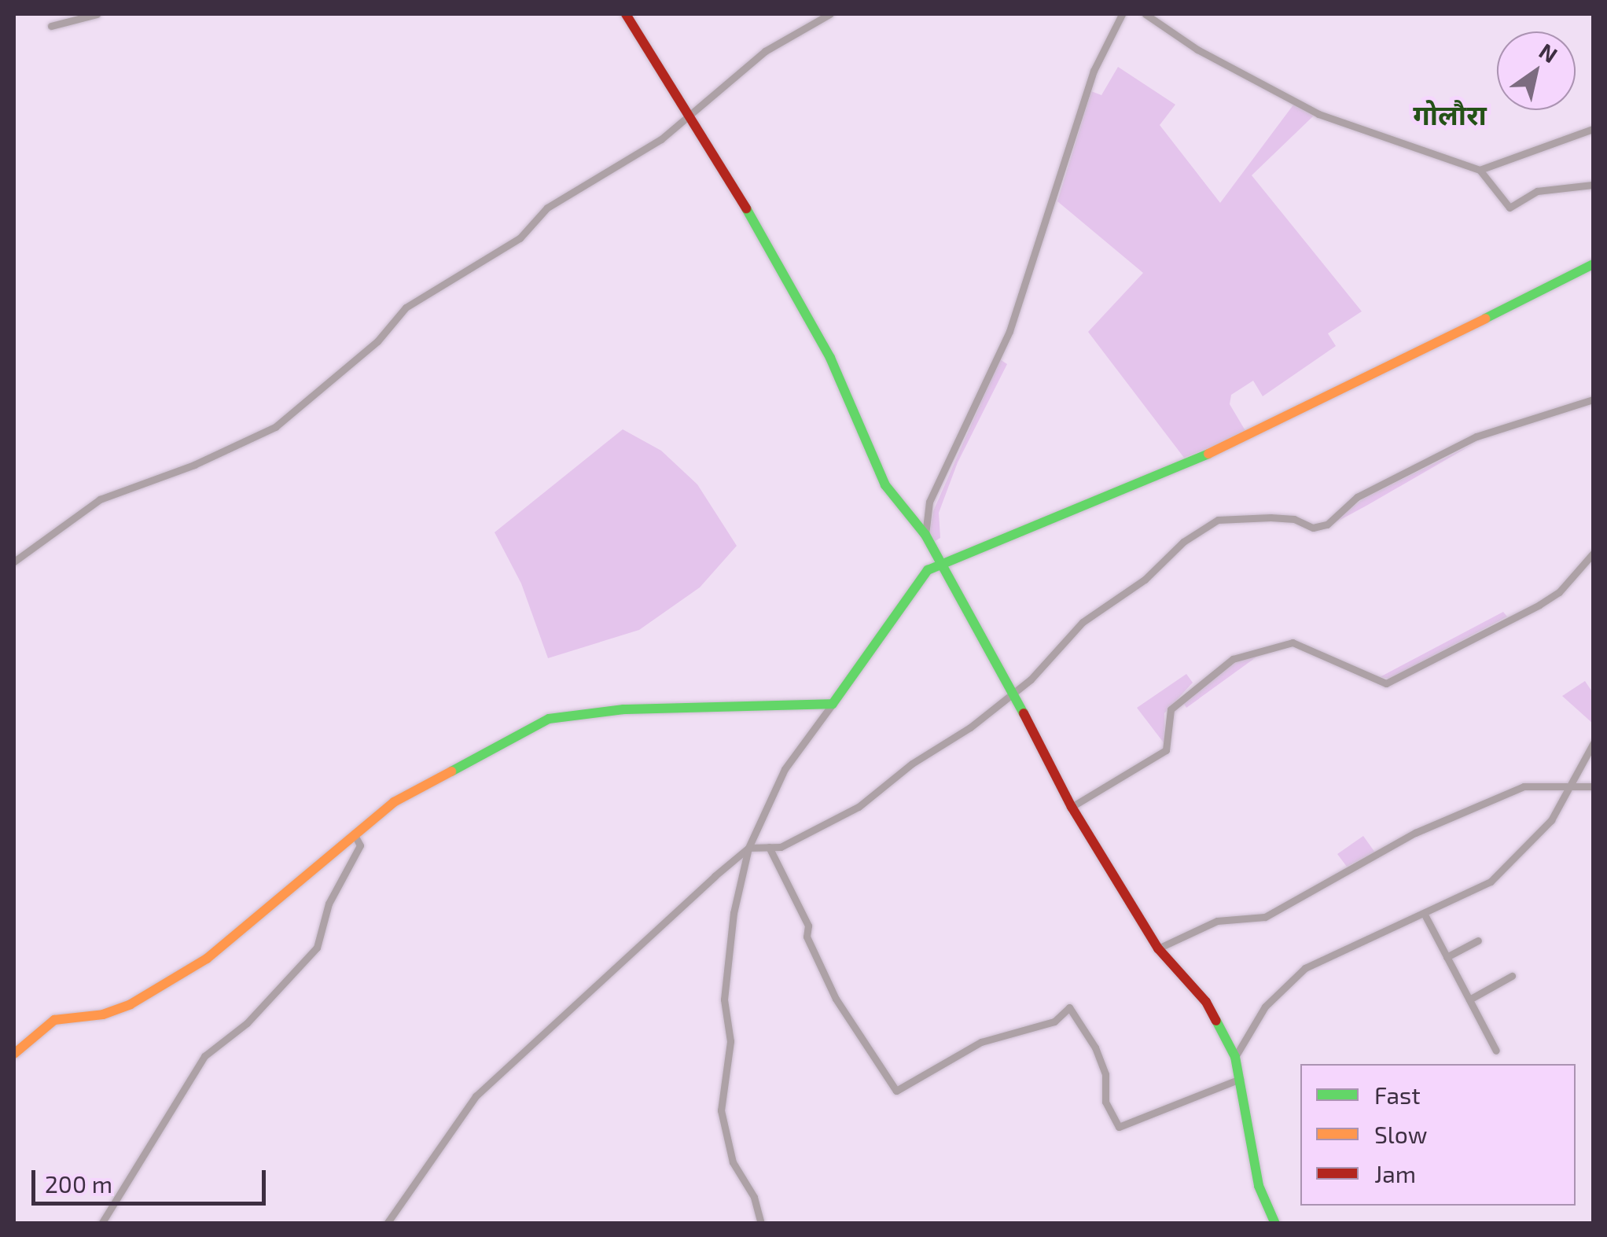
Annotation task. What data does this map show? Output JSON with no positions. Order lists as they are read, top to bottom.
{
  "districts": ["गोलौरा"],
  "legend": ["Fast", "Slow", "Jam"],
  "scale_bar": "200 m",
  "north": "top right"
}
